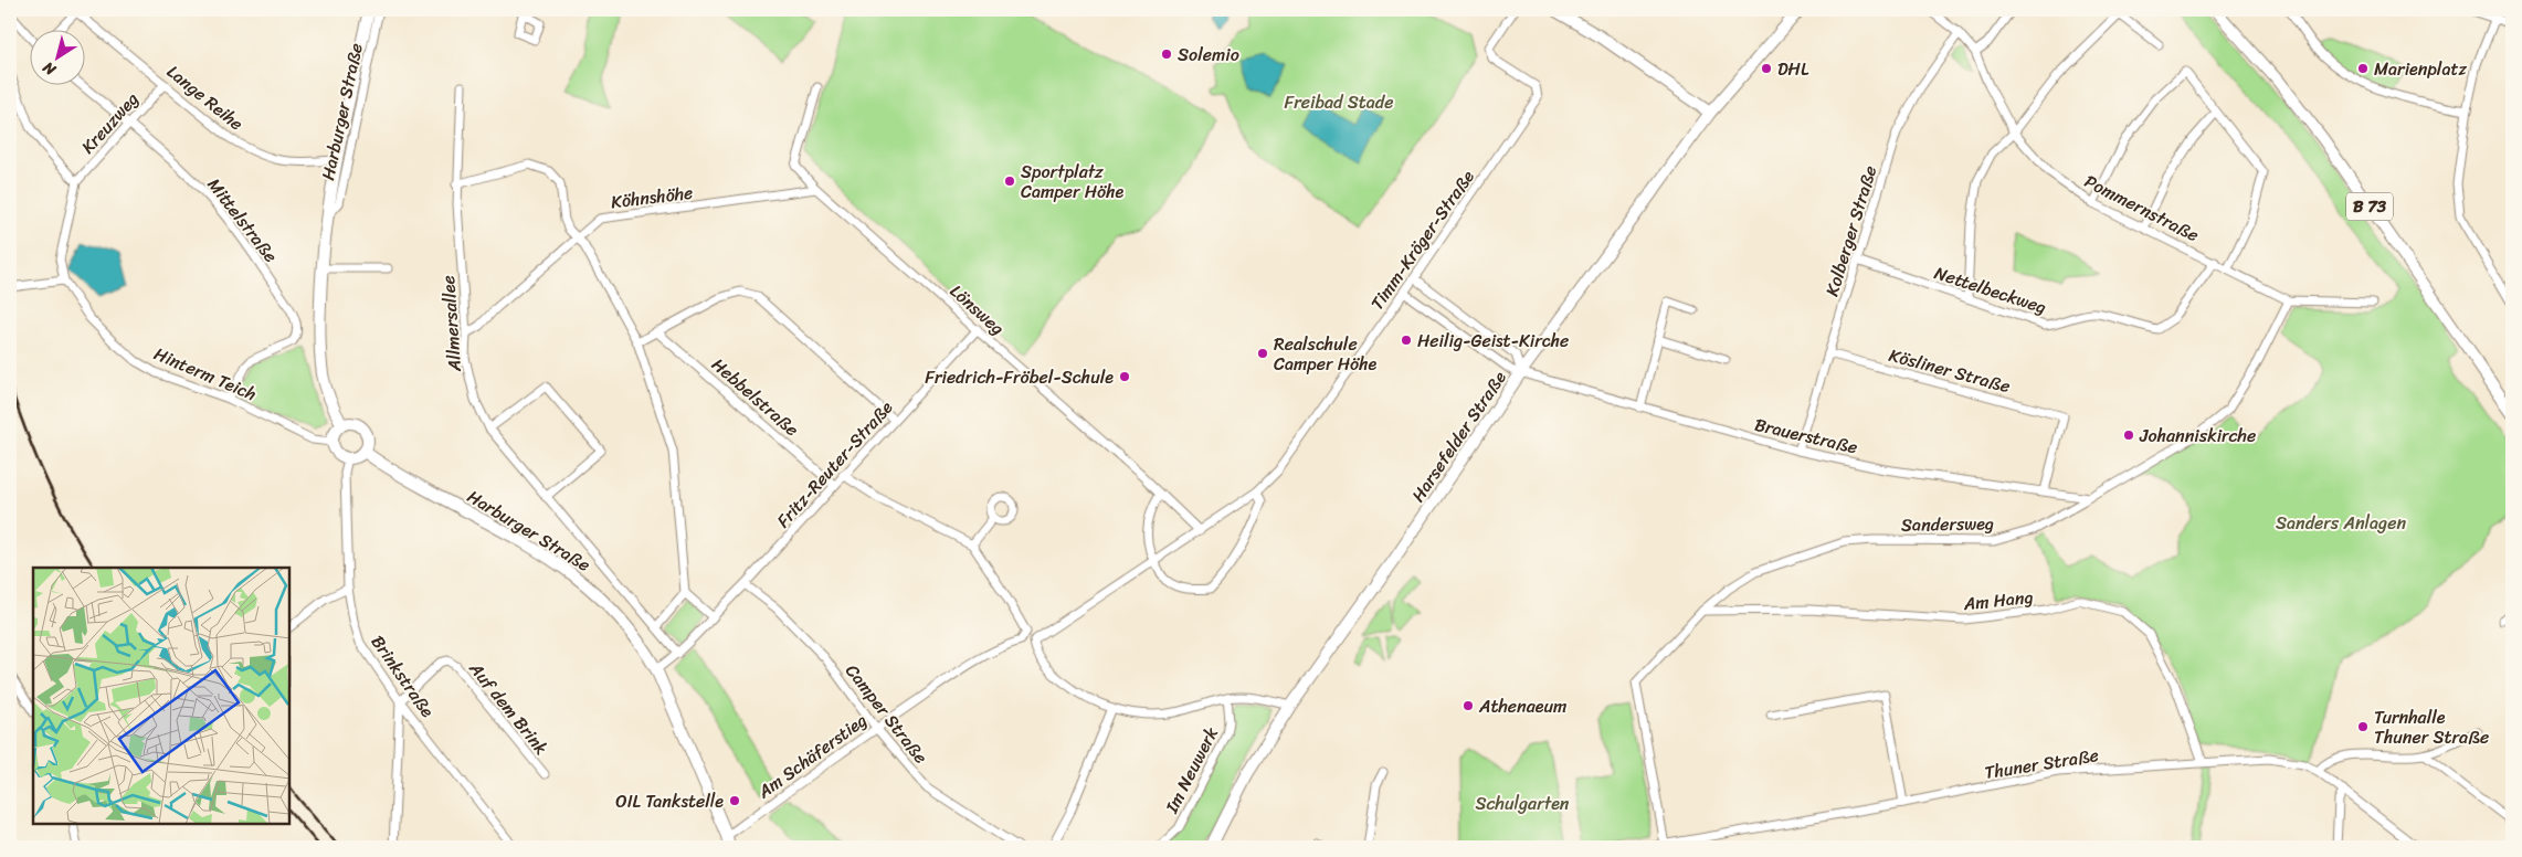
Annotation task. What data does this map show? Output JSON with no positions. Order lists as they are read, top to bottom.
{
  "streets": {
    "main road": ["Harburger Straße", "B 73", "Harsefelder Straße"],
    "street": [
      "Lange Reihe",
      "Kreuzweg",
      "Köhnshöhe",
      "Pommernstraße",
      "Mittelstraße",
      "Kolberger Straße",
      "Timm-Kröger-Straße",
      "Nettelbeckweg",
      "Lönsweg",
      "Allmersallee",
      "Kösliner Straße",
      "Hinterm Teich",
      "Hebbelstraße",
      "Brauerstraße",
      "Fritz-Reuter-Straße",
      "Sandersweg",
      "Am Hang",
      "Brinkstraße",
      "Auf dem Brink",
      "Camper Straße",
      "Am Schäferstieg",
      "Thuner Straße",
      "Im Neuwerk"
    ]
  },
  "crossings": [
    ["Lange Reihe", "Harburger Straße"],
    ["Lange Reihe", "Kreuzweg"],
    ["Harburger Straße", "Hinterm Teich"],
    ["Harburger Straße", "Fritz-Reuter-Straße"],
    ["Harburger Straße", "Brinkstraße"],
    ["Harburger Straße", "Am Schäferstieg"],
    ["Kreuzweg", "Mittelstraße"],
    ["Kreuzweg", "Hinterm Teich"],
    ["Köhnshöhe", "Lönsweg"],
    ["Köhnshöhe", "Allmersallee"],
    ["Pommernstraße", "Kolberger Straße"],
    ["Pommernstraße", "Nettelbeckweg"],
    ["Pommernstraße", "Sandersweg"],
    ["Mittelstraße", "Hinterm Teich"],
    ["Kolberger Straße", "Nettelbeckweg"],
    ["Kolberger Straße", "Kösliner Straße"],
    ["Kolberger Straße", "Brauerstraße"],
    ["Timm-Kröger-Straße", "Lönsweg"],
    ["Timm-Kröger-Straße", "Brauerstraße"],
    ["Lönsweg", "Fritz-Reuter-Straße"],
    ["Allmersallee", "Fritz-Reuter-Straße"],
    ["Kösliner Straße", "Brauerstraße"],
    ["Hinterm Teich", "Brinkstraße"],
    ["Hebbelstraße", "Fritz-Reuter-Straße"],
    ["Brauerstraße", "Harsefelder Straße"],
    ["Brauerstraße", "Sandersweg"],
    ["Fritz-Reuter-Straße", "Camper Straße"],
    ["Sandersweg", "Am Hang"],
    ["Sandersweg", "Thuner Straße"],
    ["Am Hang", "Thuner Straße"],
    ["Brinkstraße", "Auf dem Brink"],
    ["Camper Straße", "Am Schäferstieg"]
  ],
  "parks": ["Freibad Stade", "Sanders Anlagen", "Schulgarten"],
  "places": [
    "Solemio",
    "DHL",
    "Marienplatz",
    "Sportplatz Camper Höhe",
    "Heilig-Geist-Kirche",
    "Realschule Camper Höhe",
    "Friedrich-Fröbel-Schule",
    "Johanniskirche",
    "Athenaeum",
    "Turnhalle Thuner Straße",
    "OIL Tankstelle"
  ],
  "north": "bottom left"
}
